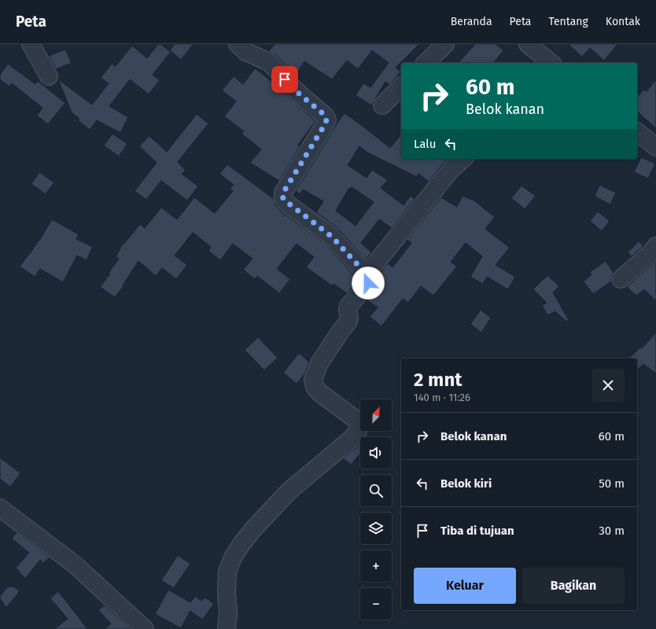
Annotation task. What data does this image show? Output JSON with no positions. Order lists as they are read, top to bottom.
{
  "north": "top right",
  "page": {
    "header": "Peta",
    "nav": [
      "Beranda",
      "Peta",
      "Tentang",
      "Kontak"
    ],
    "turn": ["60 m", "Belok kanan"],
    "then": "Lalu",
    "heading": ["2 mnt", "140 m · 11:26"],
    "map_buttons": ["+", "−"],
    "list": [
      {
        "name": "Belok kanan",
        "value": "60 m"
      },
      {
        "name": "Belok kiri",
        "value": "50 m"
      },
      {
        "name": "Tiba di tujuan",
        "value": "30 m"
      }
    ],
    "buttons": ["Keluar", "Bagikan"]
  }
}
